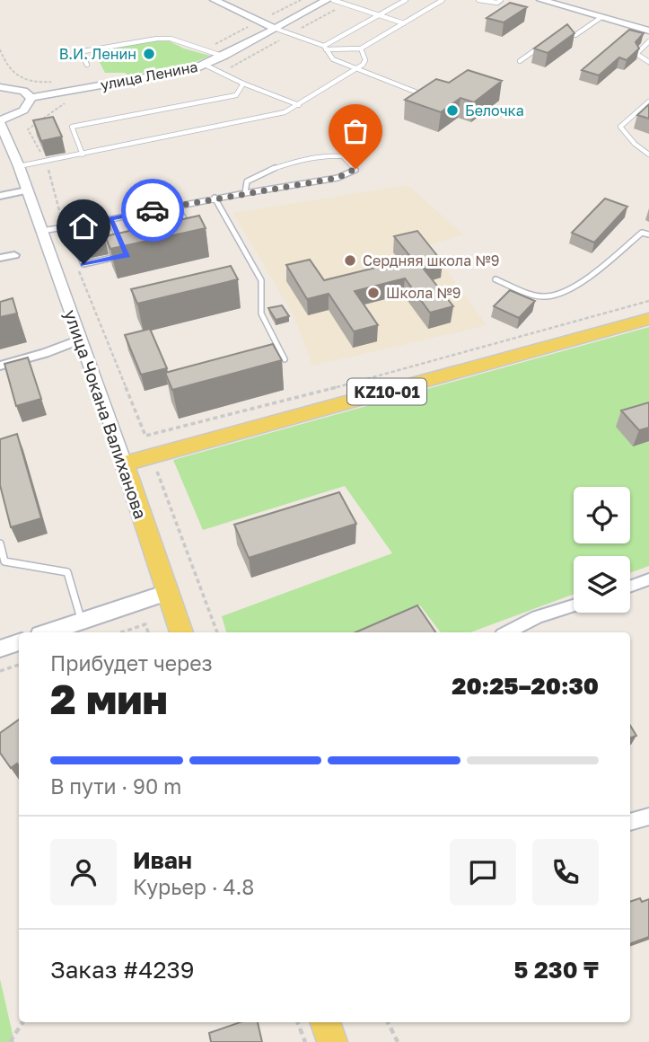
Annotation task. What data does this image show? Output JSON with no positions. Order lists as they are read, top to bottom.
{
  "streets": {
    "main road": ["KZ10-01", "улица Чокана Валиханова"],
    "street": ["улица Ленина"]
  },
  "crossings": [
    ["KZ10-01", "улица Чокана Валиханова"]
  ],
  "places": [
    "В.И. Ленин",
    "Белочка",
    "Сердняя школа №9",
    "Школа №9"
  ],
  "page": {
    "heading": ["2 мин", "Прибудет через", "20:25–20:30"],
    "panel": [
      "Иван",
      "Курьер · 4.8",
      "Заказ #4239",
      "5 230 ₸"
    ],
    "bar": "В пути · 90 m"
  }
}
